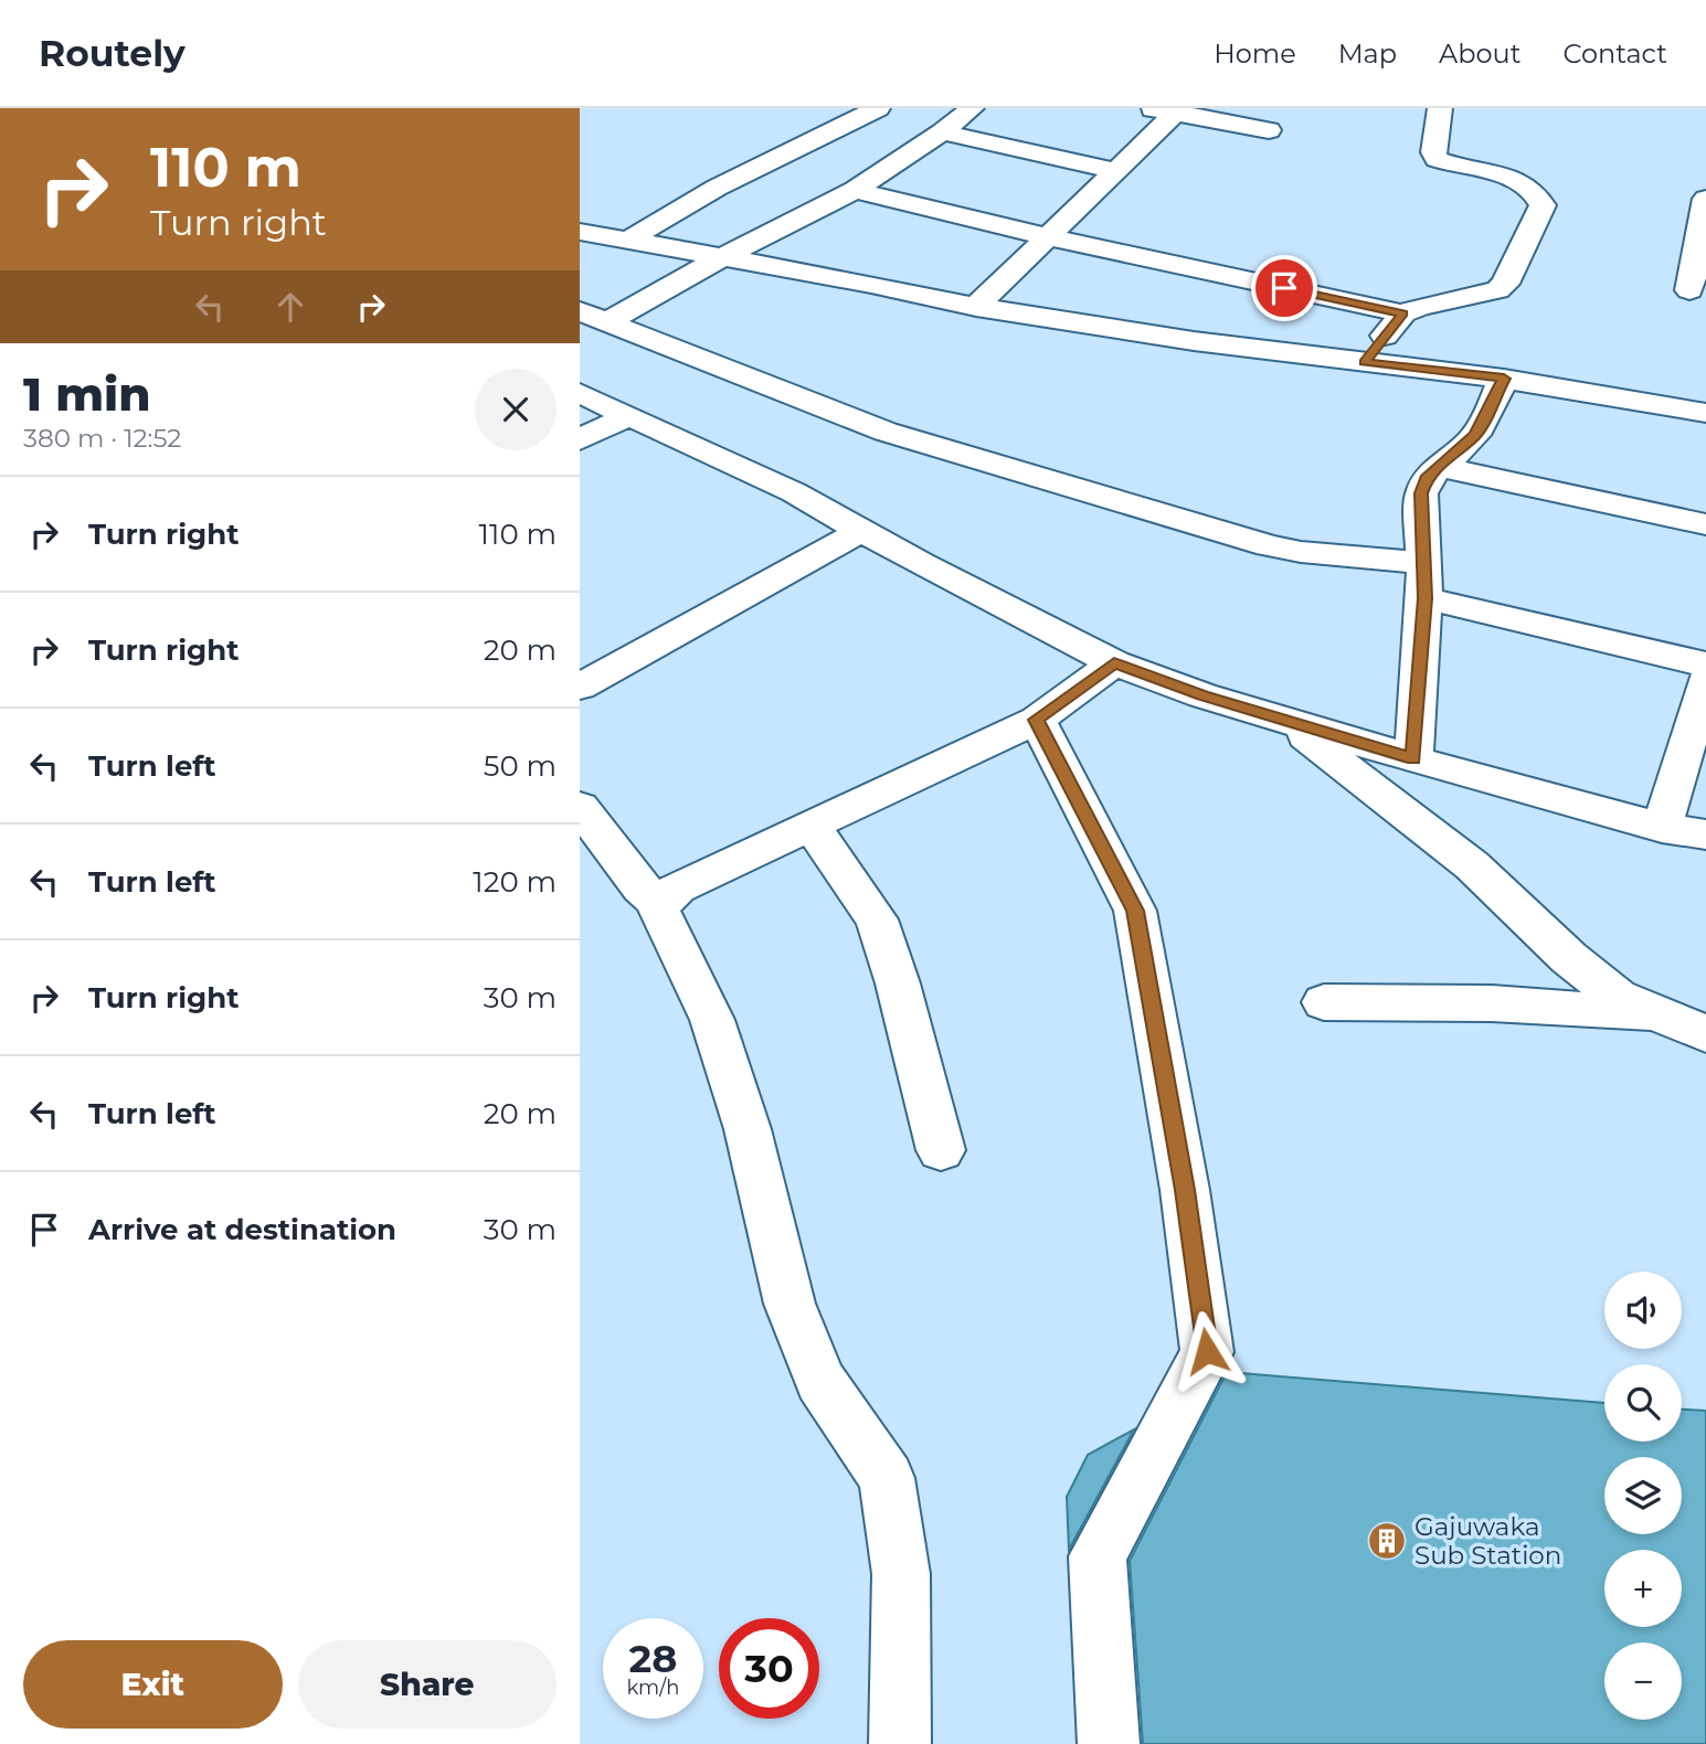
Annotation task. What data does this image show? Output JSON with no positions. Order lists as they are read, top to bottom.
{
  "places": {
    "building": ["Gajuwaka Sub Station"]
  },
  "page": {
    "header": "Routely",
    "nav": [
      "Home",
      "Map",
      "About",
      "Contact"
    ],
    "turn": ["110 m", "Turn right"],
    "heading": ["1 min", "380 m · 12:52"],
    "list": [
      {
        "name": "Turn right",
        "value": "110 m"
      },
      {
        "name": "Turn right",
        "value": "20 m"
      },
      {
        "name": "Turn left",
        "value": "50 m"
      },
      {
        "name": "Turn left",
        "value": "120 m"
      },
      {
        "name": "Turn right",
        "value": "30 m"
      },
      {
        "name": "Turn left",
        "value": "20 m"
      },
      {
        "name": "Arrive at destination",
        "value": "30 m"
      }
    ],
    "map_buttons": ["+", "−"],
    "speed": "28 km/h",
    "limit": "30",
    "buttons": ["Exit", "Share"]
  }
}
